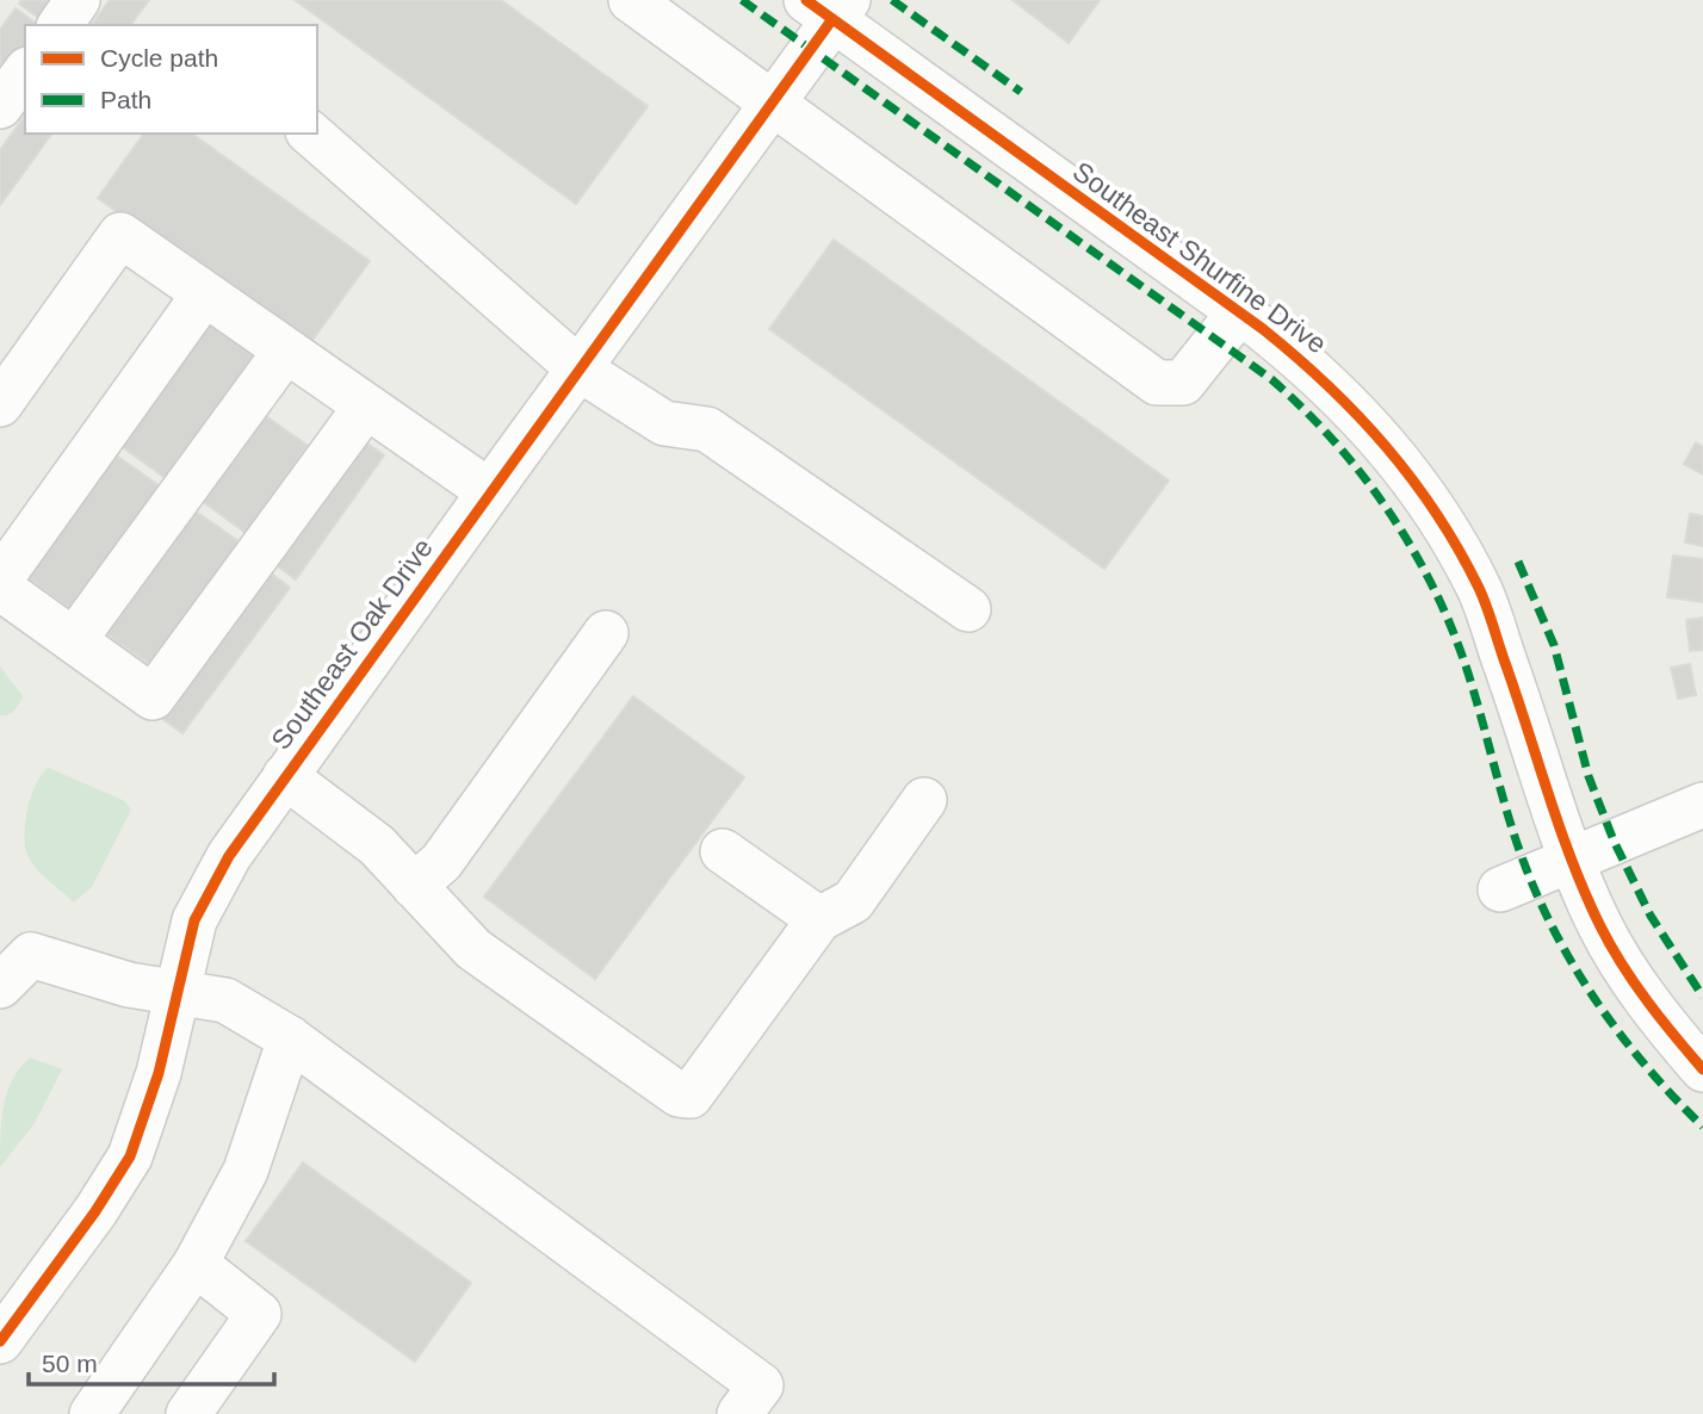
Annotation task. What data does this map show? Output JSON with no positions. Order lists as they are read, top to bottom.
{
  "streets": {
    "street": ["Southeast Shurfine Drive", "Southeast Oak Drive"]
  },
  "crossings": [
    ["Southeast Shurfine Drive", "Southeast Oak Drive"]
  ],
  "legend": ["Cycle path", "Path"],
  "scale_bar": "50 m"
}
